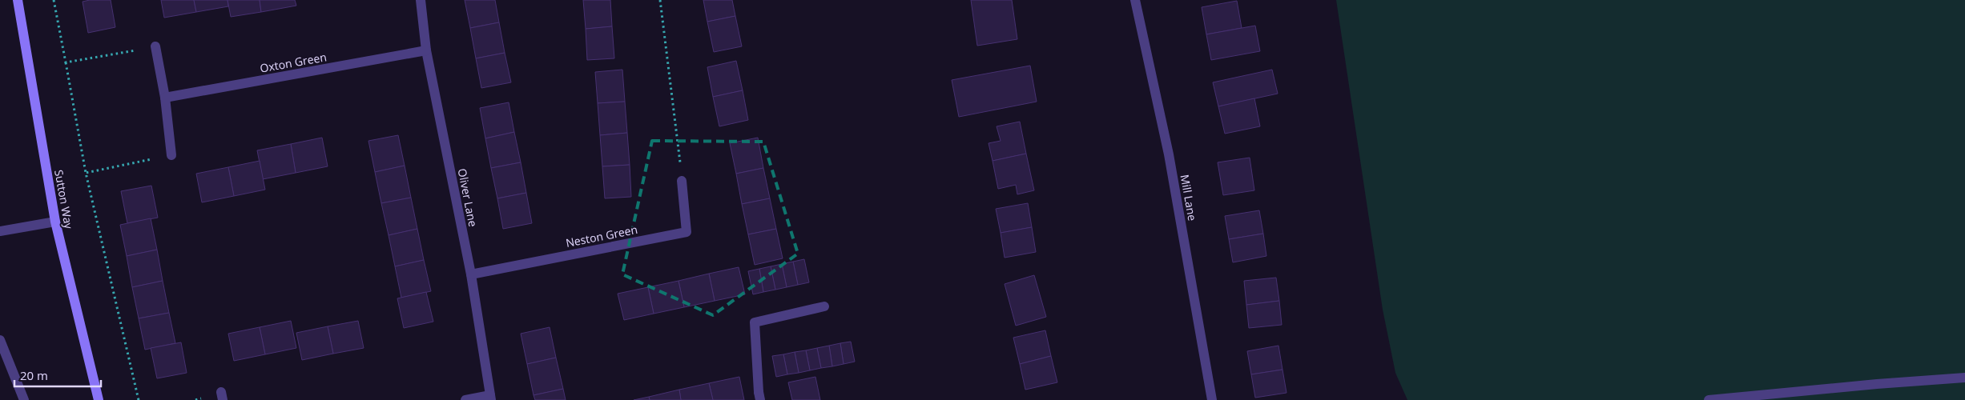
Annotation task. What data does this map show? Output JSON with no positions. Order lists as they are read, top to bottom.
{
  "streets": {
    "main road": ["Sutton Way"],
    "street": [
      "Oxton Green",
      "Oliver Lane",
      "Mill Lane",
      "Neston Green"
    ]
  },
  "crossings": [
    ["Oxton Green", "Oliver Lane"],
    ["Oliver Lane", "Neston Green"]
  ],
  "scale_bar": "20 m"
}
